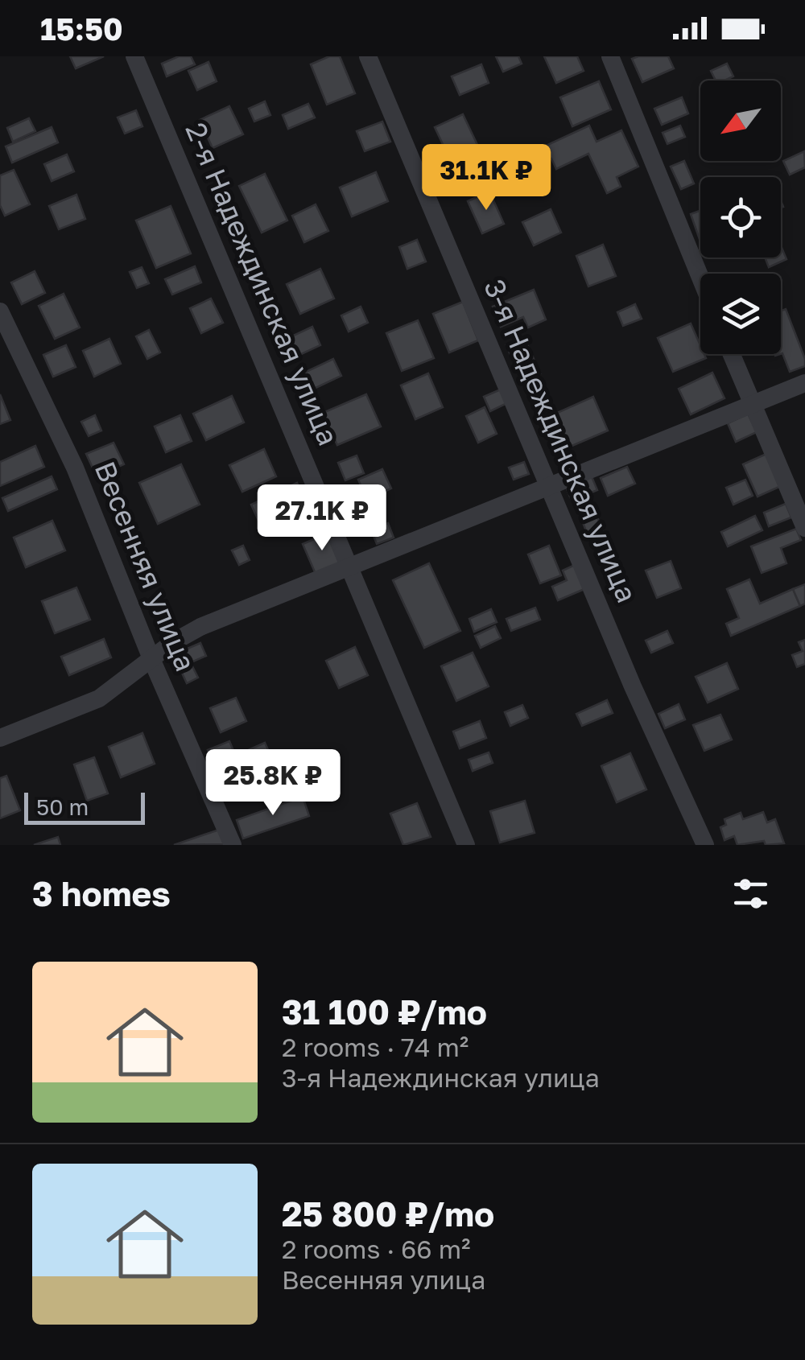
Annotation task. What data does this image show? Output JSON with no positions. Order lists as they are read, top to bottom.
{
  "streets": {
    "street": ["2-я Надеждинская улица", "3-я Надеждинская улица", "Весенняя улица"]
  },
  "scale_bar": "50 m",
  "north": "bottom left",
  "page": {
    "status": "15:50",
    "price": ["31.1K ₽", "27.1K ₽", "25.8K ₽"],
    "scale": "50 m",
    "heading": "3 homes",
    "list": [
      {
        "name": "31 100 ₽/mo",
        "note": "2 rooms · 74 m² · 3-я Надеждинская улица"
      },
      {
        "name": "25 800 ₽/mo",
        "note": "2 rooms · 66 m² · Весенняя улица"
      }
    ]
  }
}
